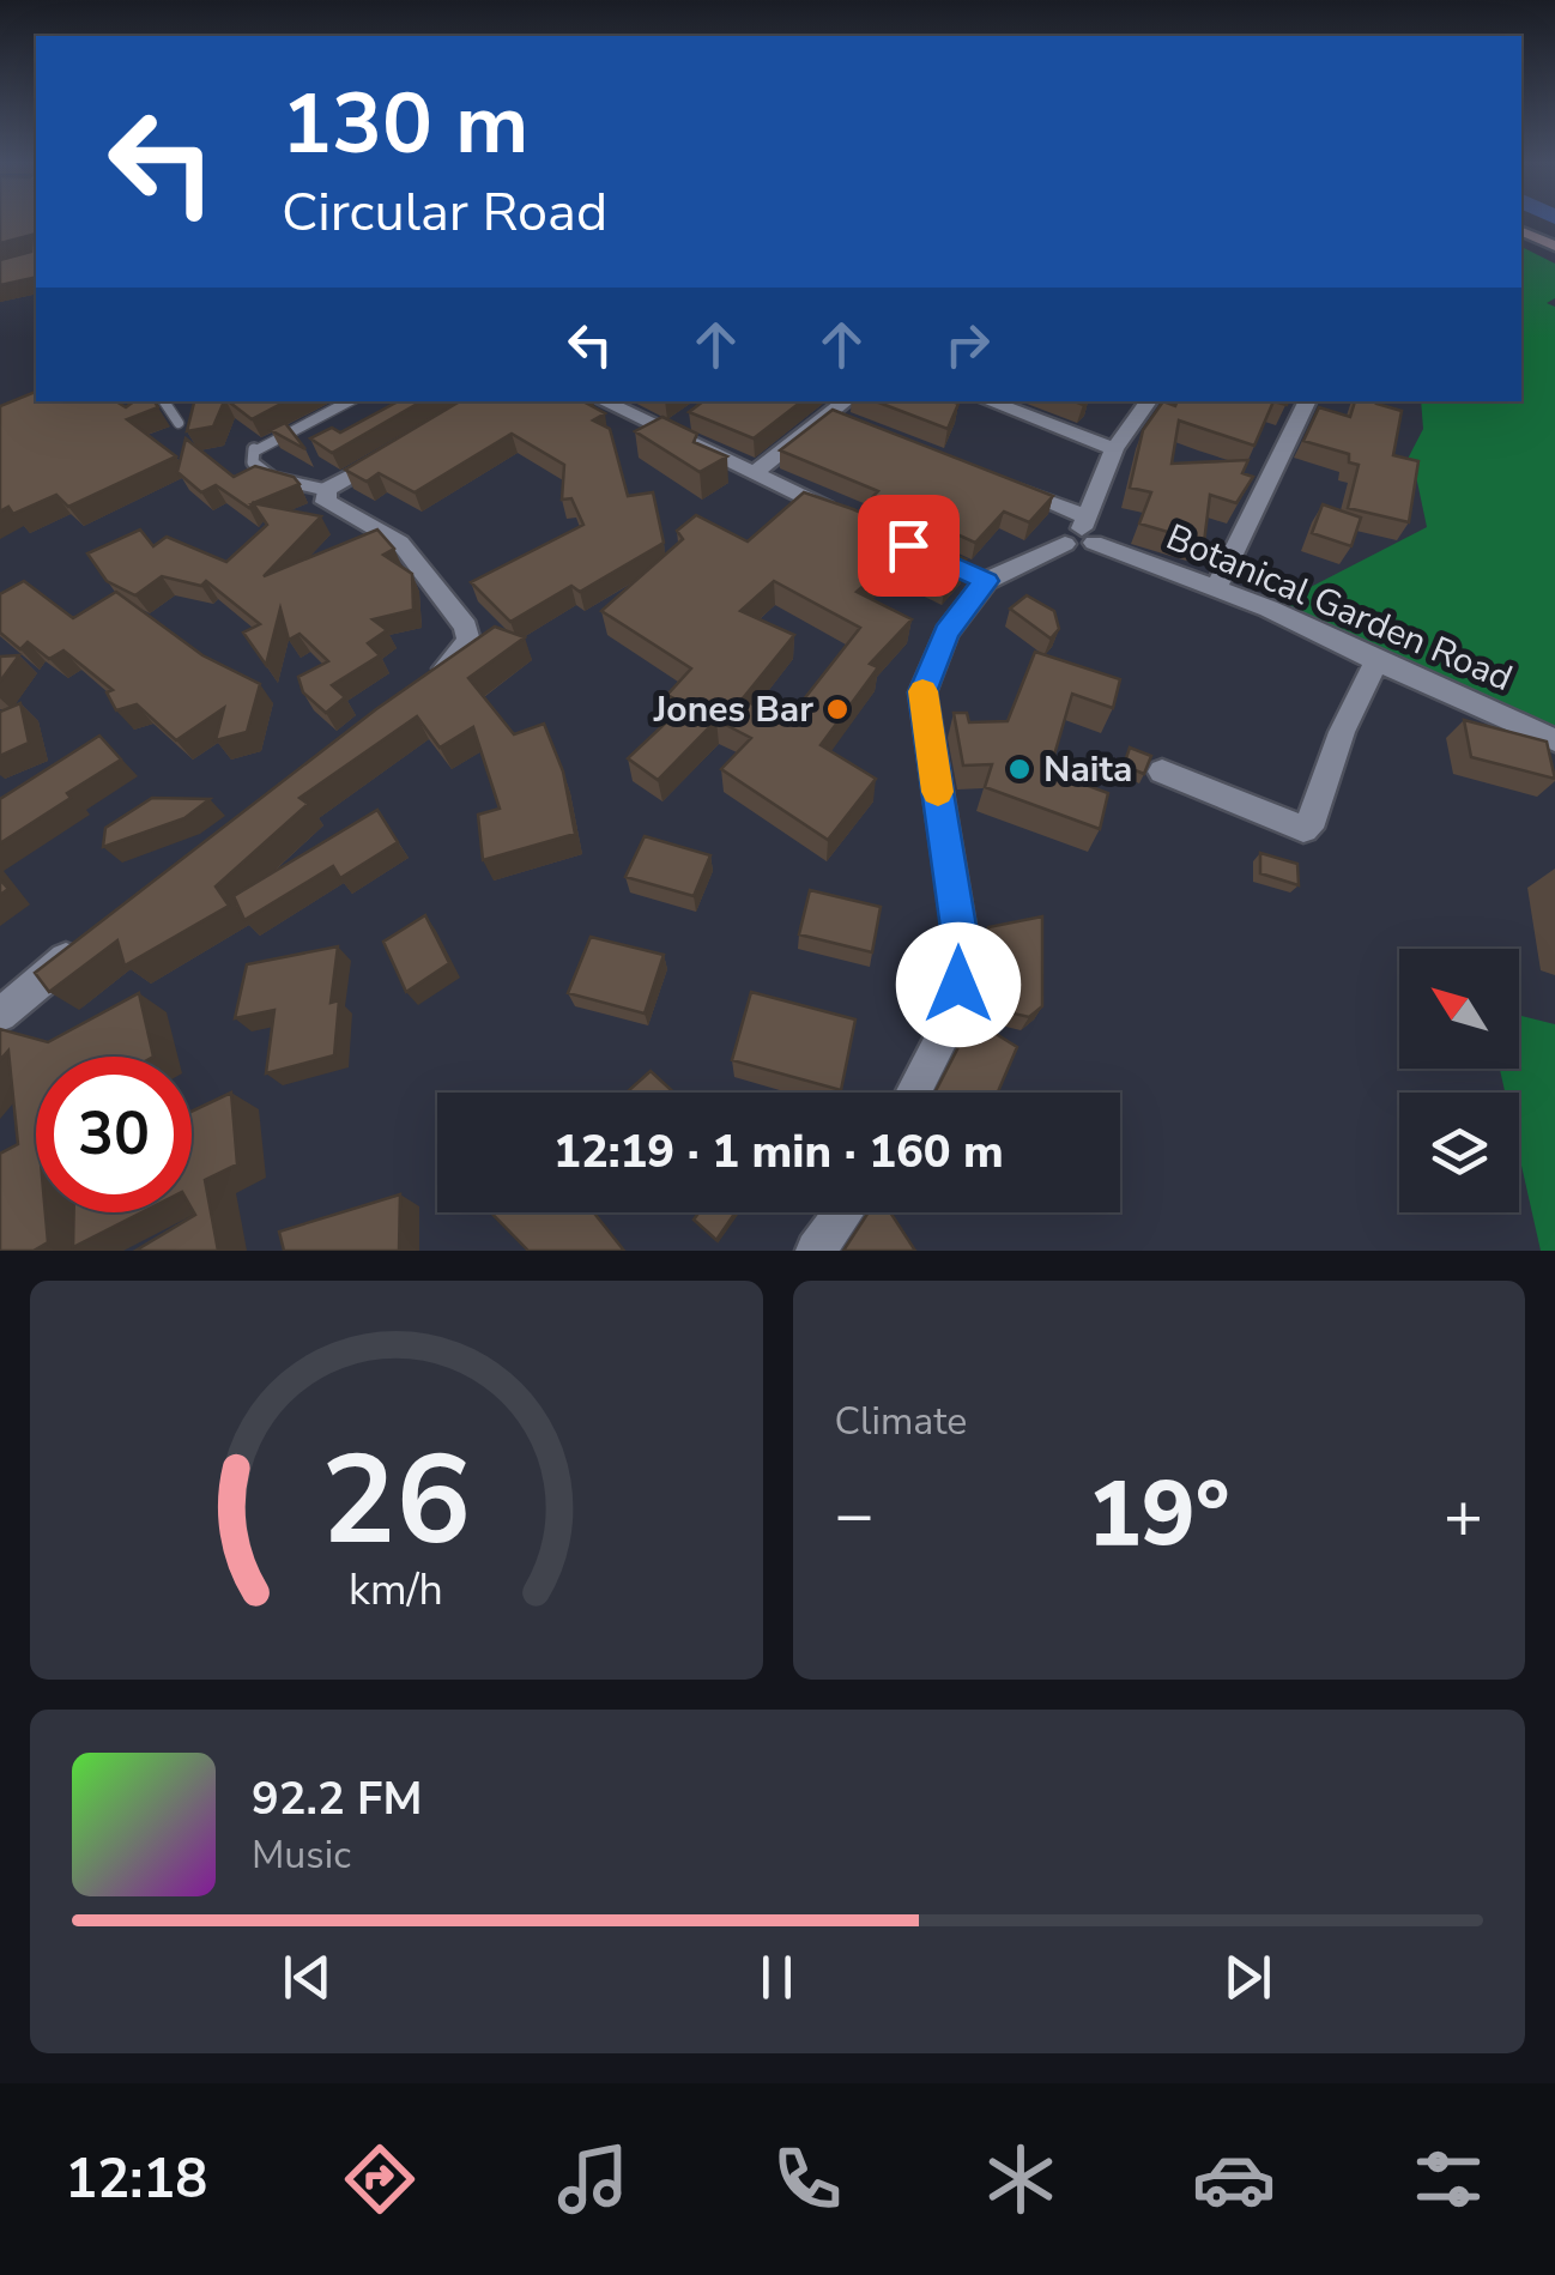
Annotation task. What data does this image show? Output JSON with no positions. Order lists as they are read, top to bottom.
{
  "streets": {
    "street": ["Botanical Garden Road"]
  },
  "places": ["Jones Bar", "Naita"],
  "north": "top left",
  "page": {
    "turn": ["130 m", "Circular Road"],
    "limit": "30",
    "trip": "12:19 · 1 min · 160 m",
    "tile": "Climate",
    "heat": ["−", "19°", "+"],
    "song": ["92.2 FM", "Music"],
    "tabs": "12:18",
    "gauge": ["26", "km/h"]
  }
}
